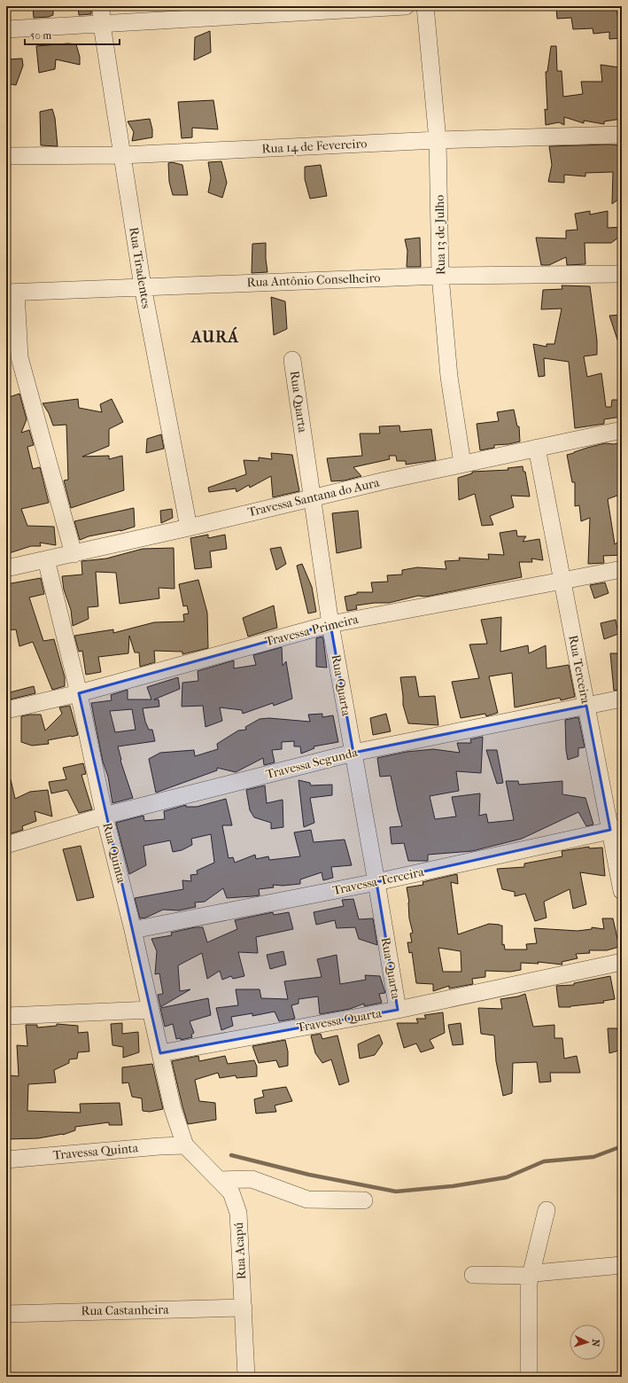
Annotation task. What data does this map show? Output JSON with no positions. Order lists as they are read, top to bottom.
{
  "streets": {
    "street": [
      "Rua 14 de Fevereiro",
      "Rua 13 de Julho",
      "Rua Tiradentes",
      "Rua Antônio Conselheiro",
      "Rua Quarta",
      "Travessa Santana do Aura",
      "Travessa Primeira",
      "Rua Terceira",
      "Travessa Segunda",
      "Rua Quinta",
      "Travessa Terceira",
      "Travessa Quarta",
      "Travessa Quinta",
      "Rua Acapú",
      "Rua Castanheira"
    ]
  },
  "crossings": [
    ["Rua 14 de Fevereiro", "Rua 13 de Julho"],
    ["Rua 14 de Fevereiro", "Rua Tiradentes"],
    ["Rua 13 de Julho", "Rua Antônio Conselheiro"],
    ["Rua 13 de Julho", "Travessa Santana do Aura"],
    ["Rua Tiradentes", "Rua Antônio Conselheiro"],
    ["Rua Tiradentes", "Travessa Santana do Aura"],
    ["Rua Quarta", "Travessa Santana do Aura"],
    ["Rua Quarta", "Travessa Primeira"],
    ["Rua Quarta", "Travessa Segunda"],
    ["Rua Quarta", "Travessa Terceira"],
    ["Rua Quarta", "Travessa Quarta"],
    ["Travessa Santana do Aura", "Rua Terceira"],
    ["Travessa Santana do Aura", "Rua Quinta"],
    ["Travessa Primeira", "Rua Terceira"],
    ["Travessa Primeira", "Rua Quinta"],
    ["Rua Terceira", "Travessa Segunda"],
    ["Rua Terceira", "Travessa Terceira"],
    ["Travessa Segunda", "Rua Quinta"],
    ["Rua Quinta", "Travessa Terceira"],
    ["Rua Quinta", "Travessa Quarta"],
    ["Rua Quinta", "Travessa Quinta"],
    ["Rua Quinta", "Rua Acapú"],
    ["Travessa Quinta", "Rua Acapú"],
    ["Rua Acapú", "Rua Castanheira"]
  ],
  "districts": ["AURÁ"],
  "scale_bar": "50 m",
  "north": "right"
}
